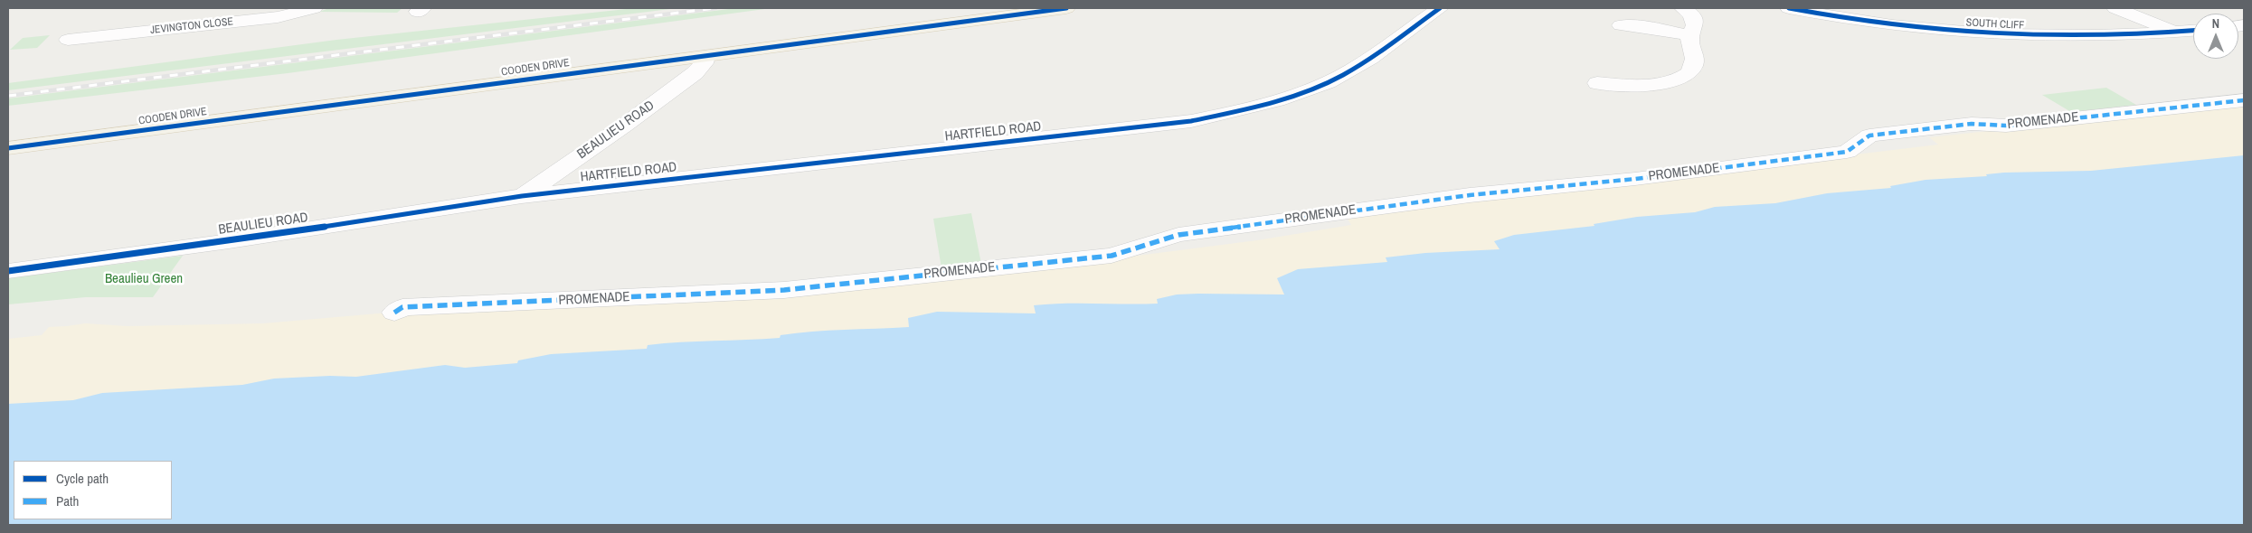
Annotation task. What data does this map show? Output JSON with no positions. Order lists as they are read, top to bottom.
{
  "streets": {
    "main road": ["COODEN DRIVE"],
    "street": [
      "SOUTH CLIFF",
      "JEVINGTON CLOSE",
      "PROMENADE",
      "BEAULIEU ROAD",
      "HARTFIELD ROAD"
    ]
  },
  "crossings": [
    ["COODEN DRIVE", "BEAULIEU ROAD"],
    ["BEAULIEU ROAD", "HARTFIELD ROAD"]
  ],
  "parks": ["Beaulieu Green"],
  "legend": ["Cycle path", "Path"],
  "north": "top"
}
